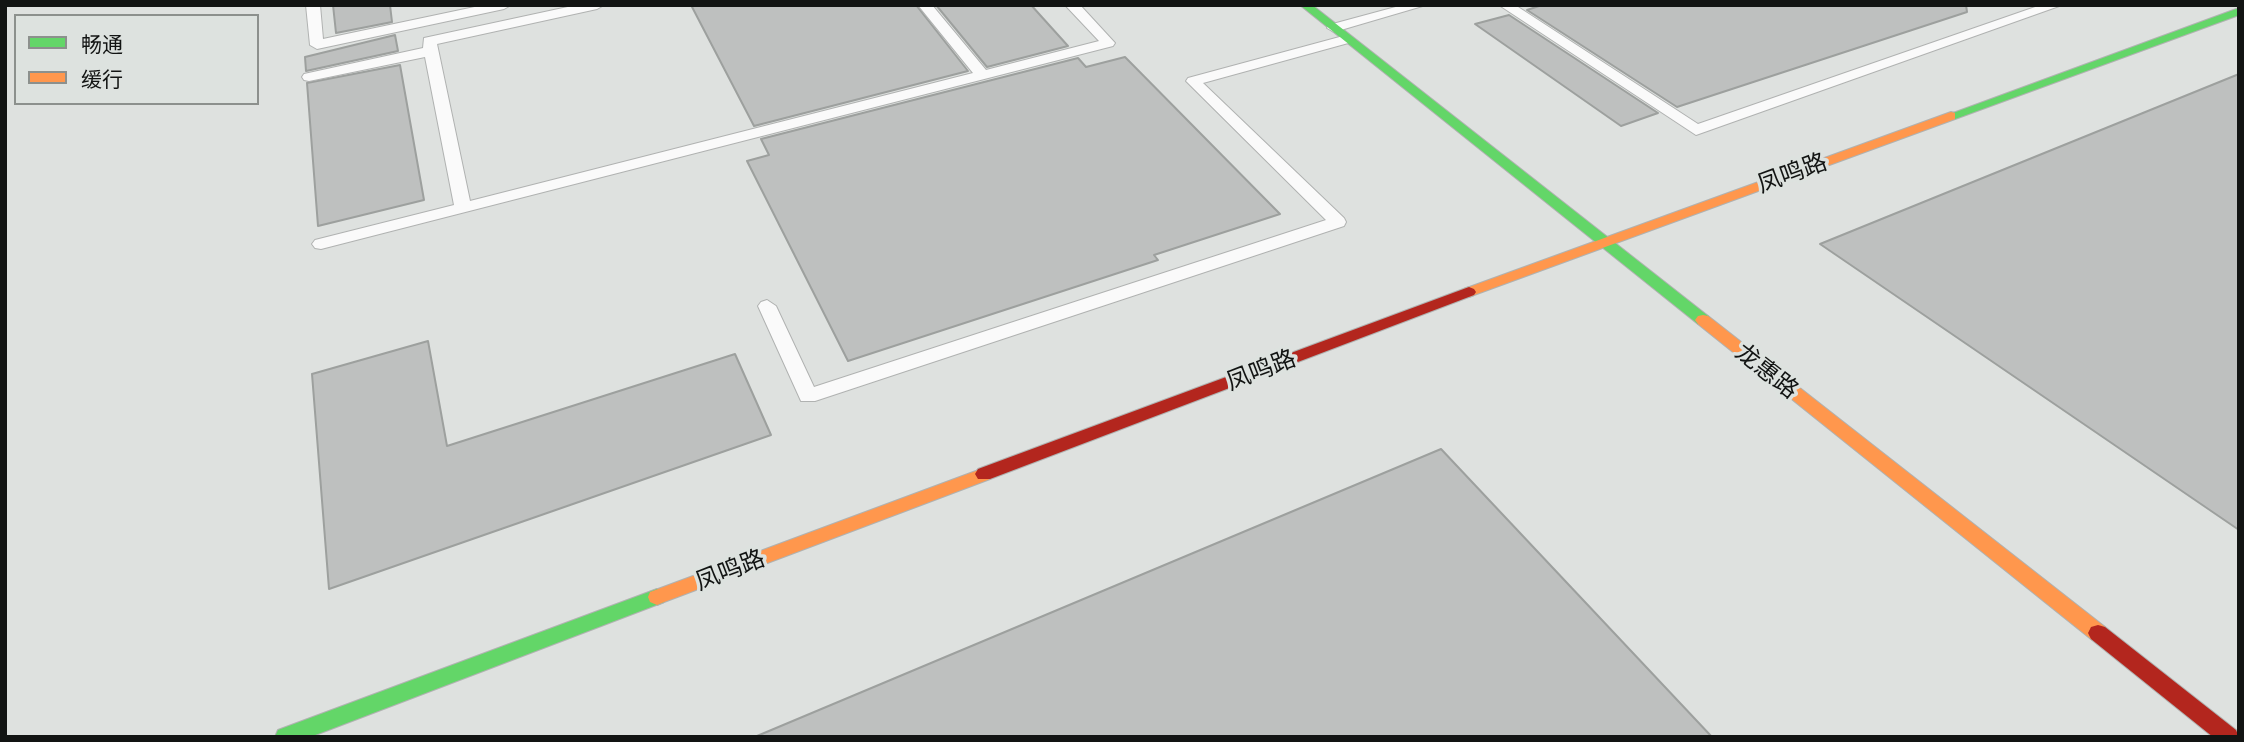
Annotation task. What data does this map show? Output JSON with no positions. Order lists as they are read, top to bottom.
{
  "streets": {
    "street": ["凤鸣路", "龙惠路"]
  },
  "crossings": [
    ["凤鸣路", "龙惠路"]
  ],
  "legend": ["畅通", "缓行"]
}
